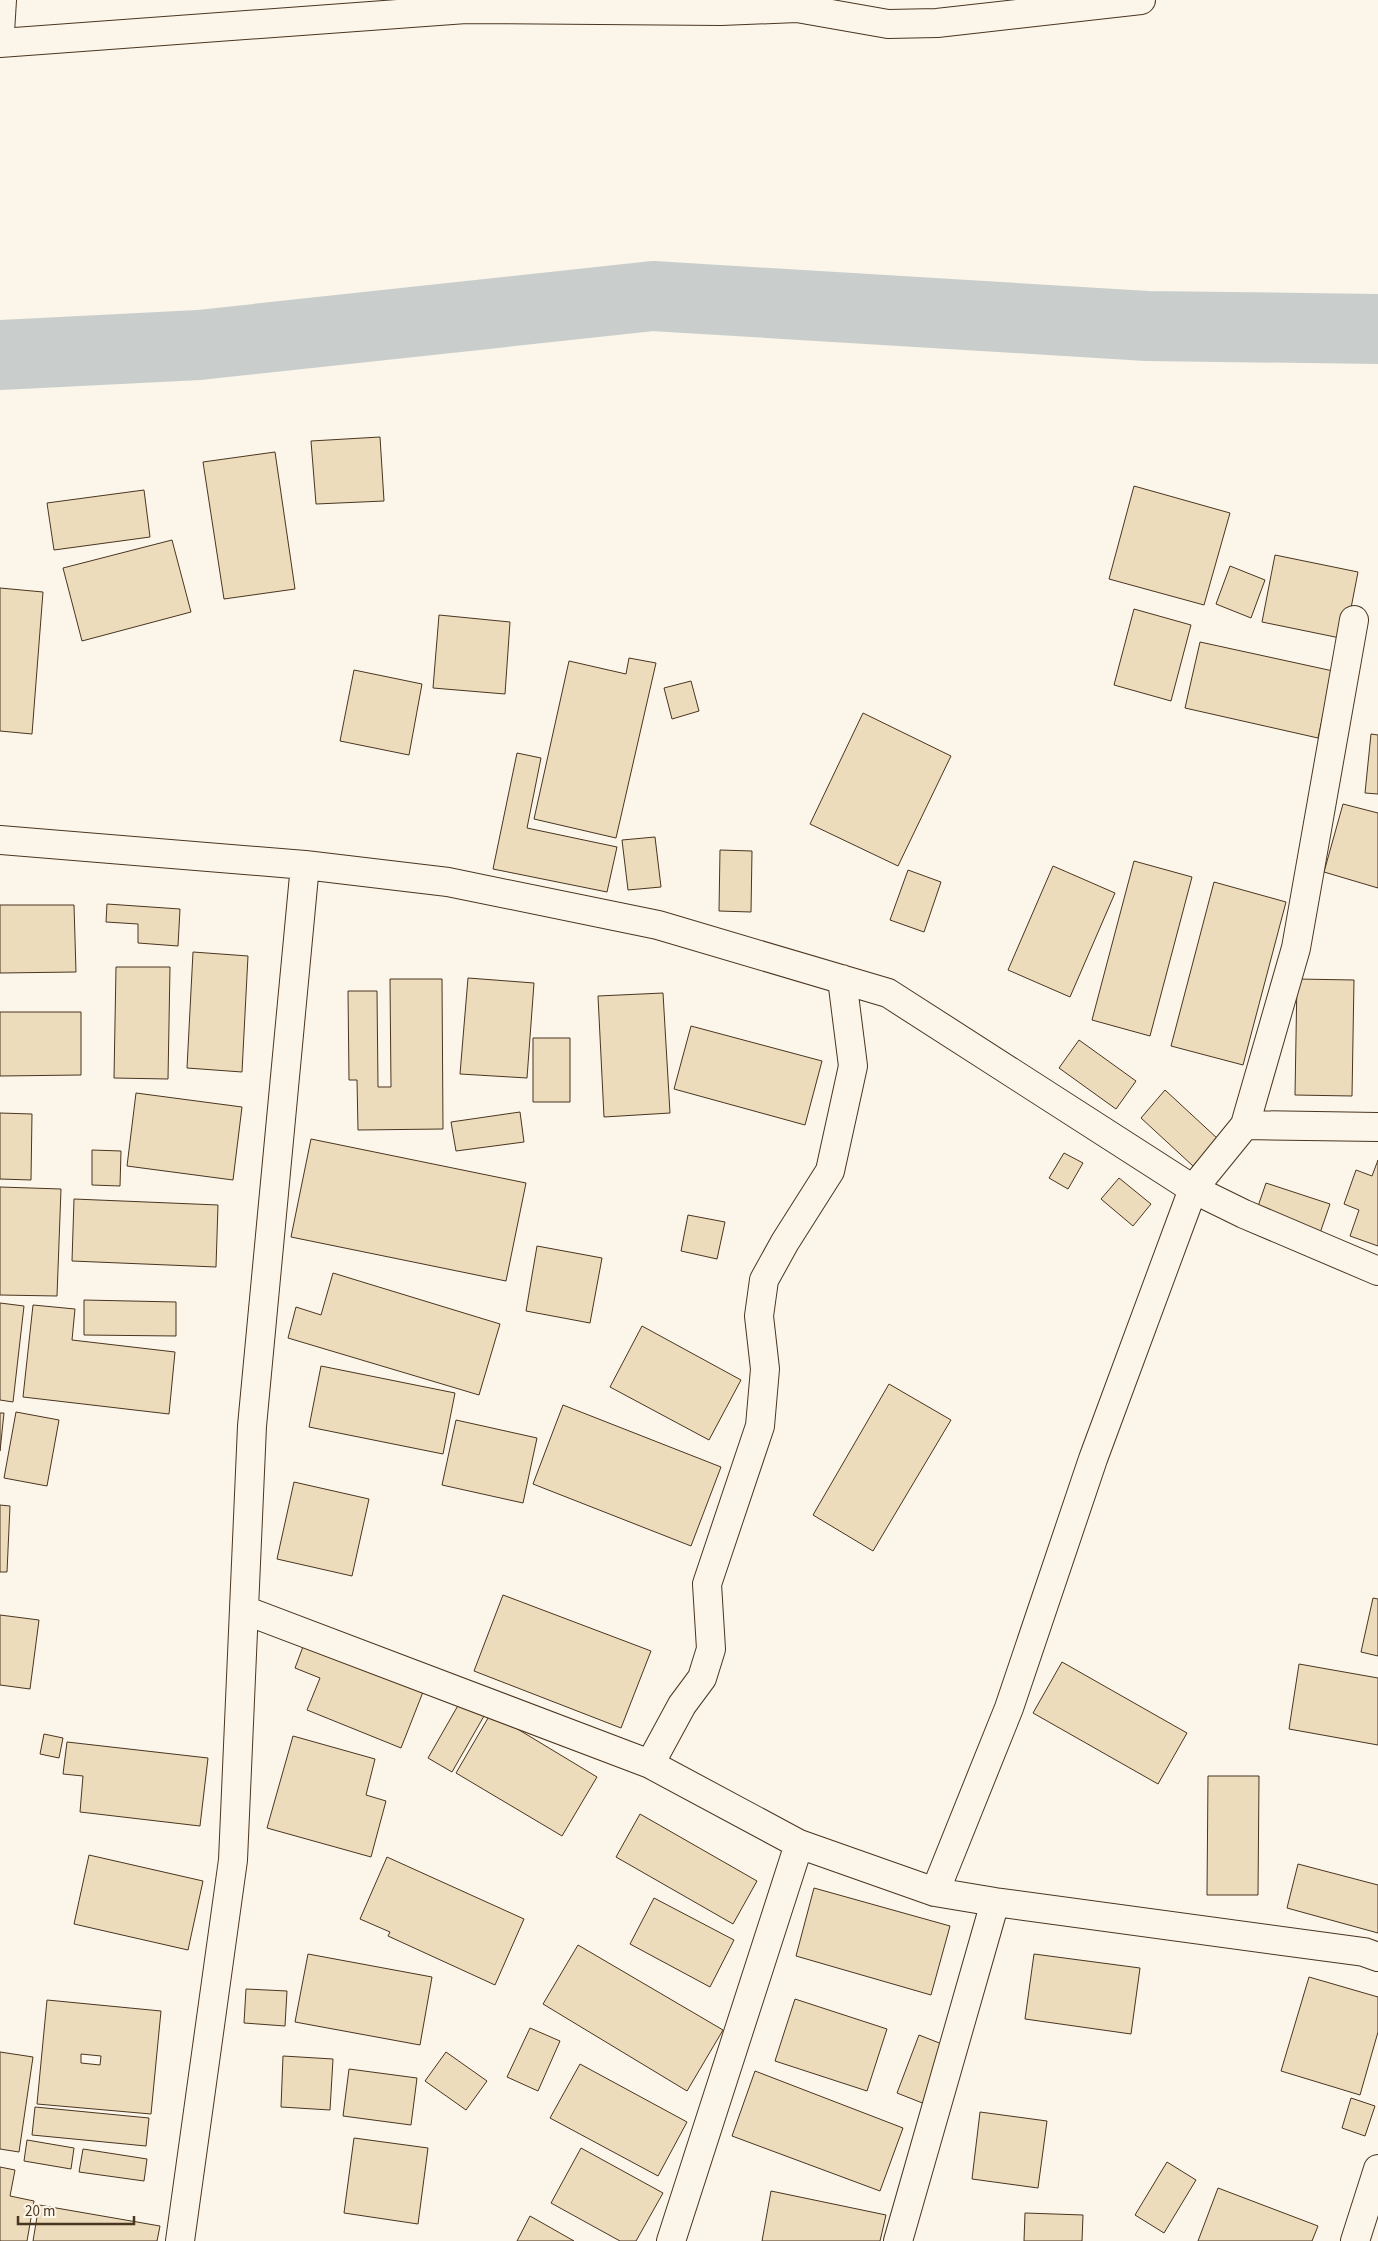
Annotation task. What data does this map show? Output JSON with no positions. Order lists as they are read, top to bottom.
{
  "scale_bar": "20 m"
}
